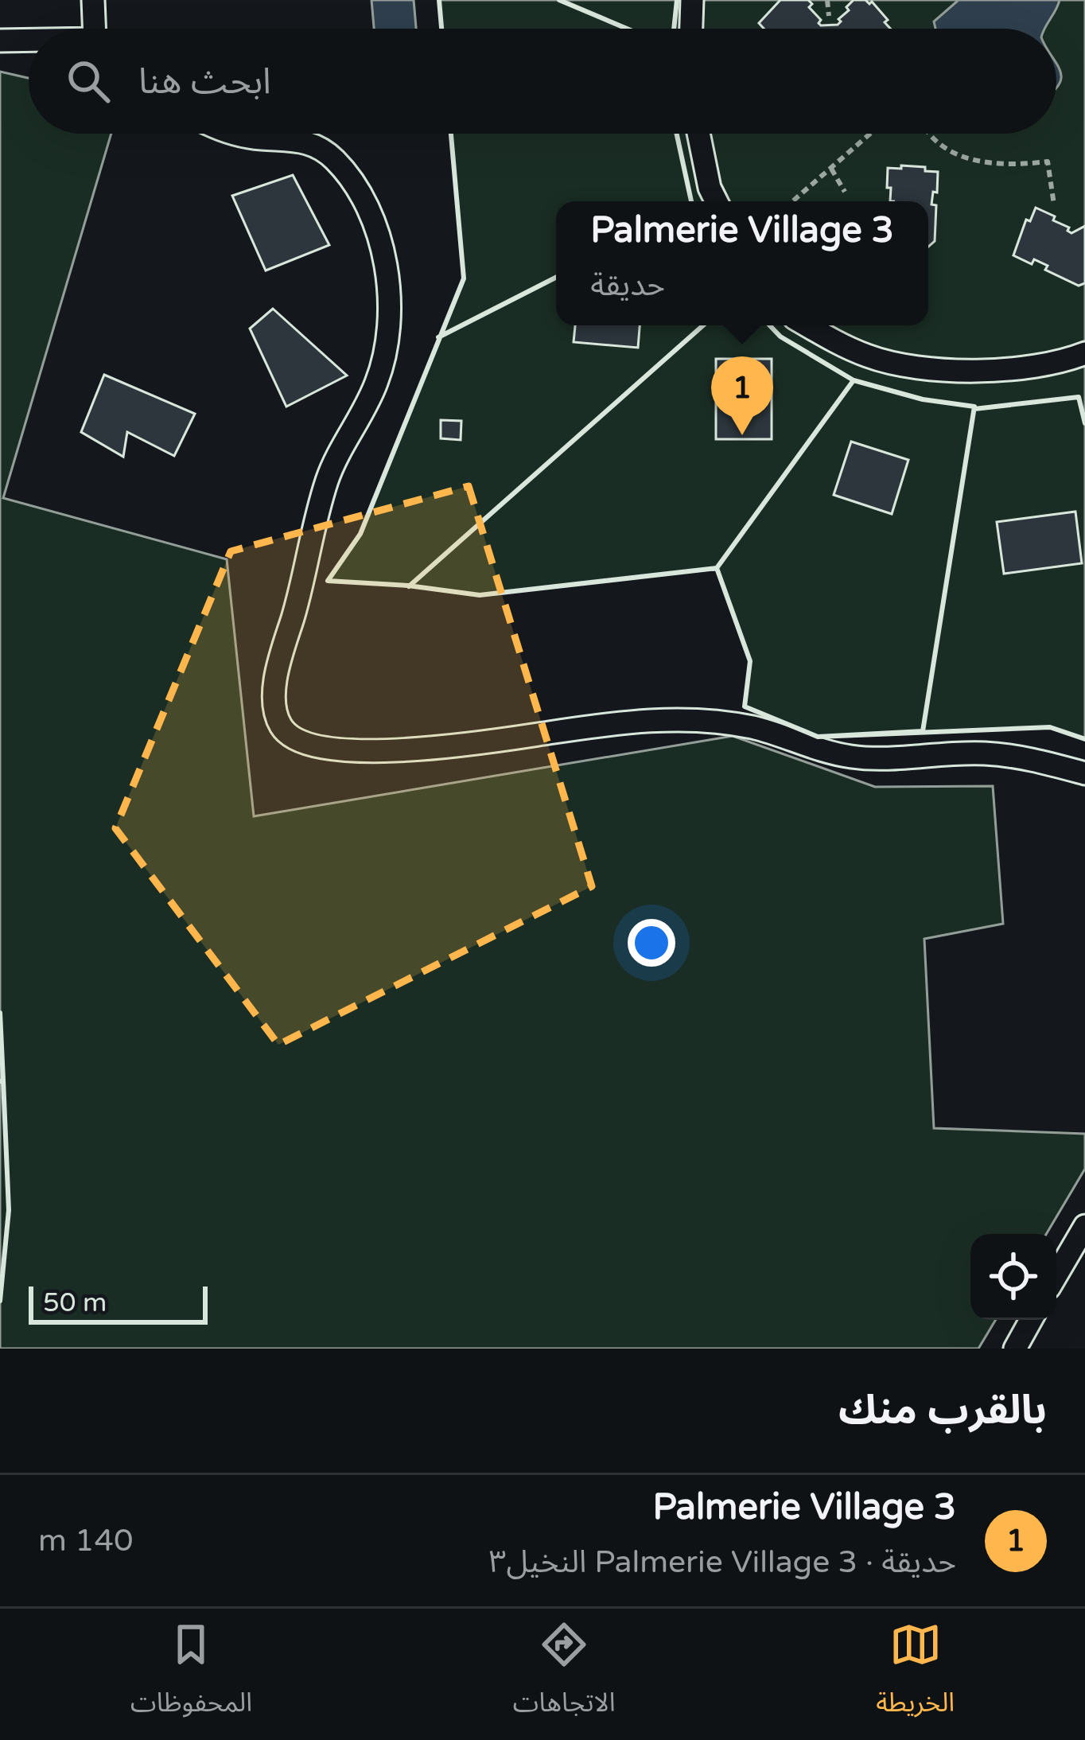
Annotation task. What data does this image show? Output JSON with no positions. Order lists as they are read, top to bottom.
{
  "scale_bar": "50 m",
  "page": {
    "search": "ابحث هنا",
    "popup": ["Palmerie Village 3", "حديقة"],
    "pins": "1",
    "scale": "50 m",
    "heading": "بالقرب منك",
    "list": [
      {
        "mark": "1",
        "name": "Palmerie Village 3",
        "note": "حديقة · Palmerie Village 3 النخيل٣",
        "value": "140 m"
      }
    ],
    "nav": ["الخريطة", "الاتجاهات", "المحفوظات"]
  }
}
